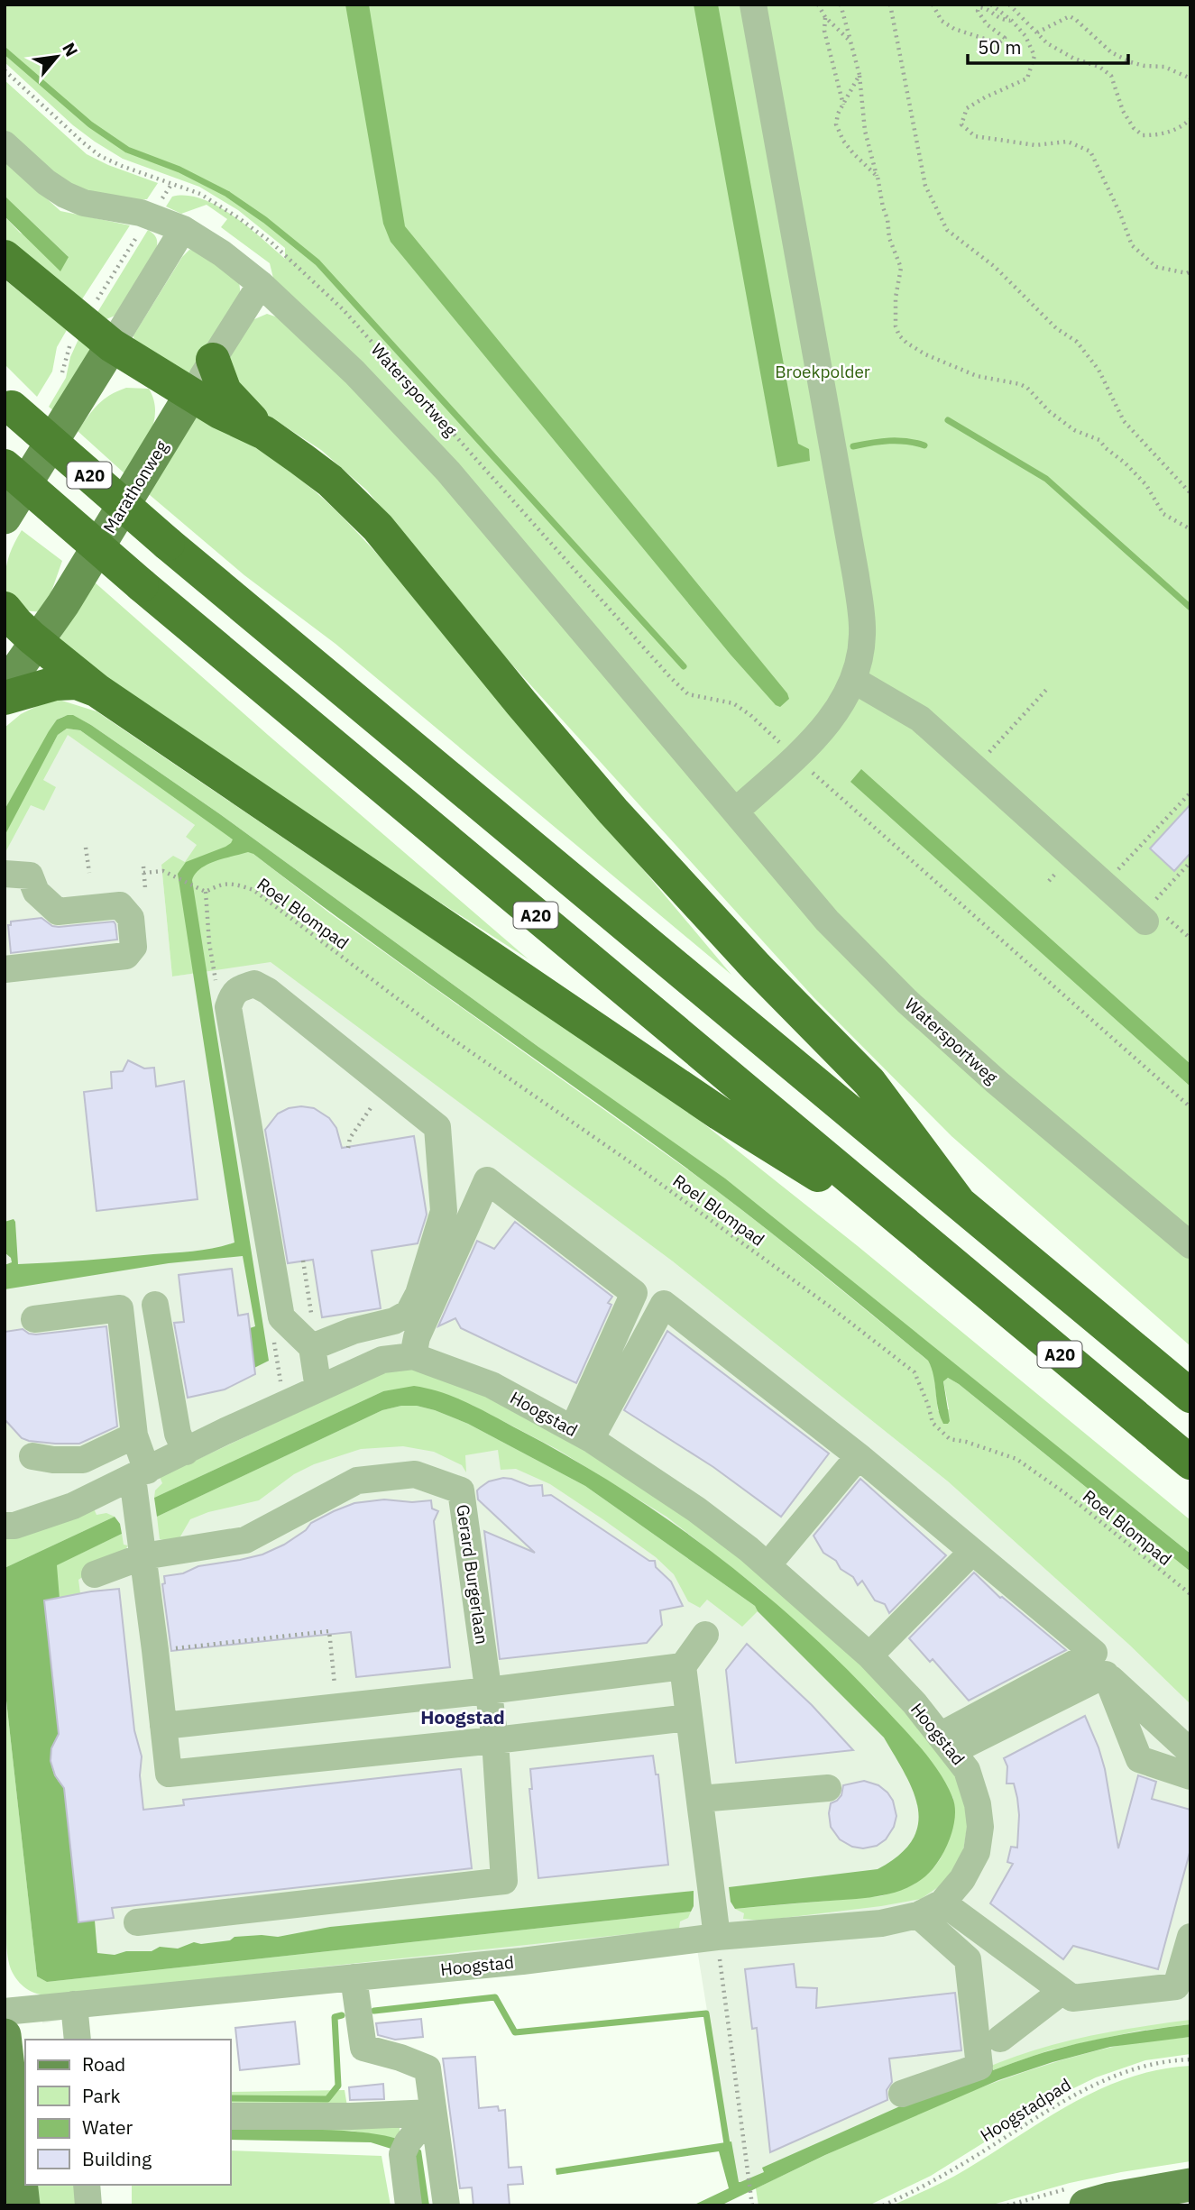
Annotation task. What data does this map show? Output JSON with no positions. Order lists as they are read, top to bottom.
{
  "streets": {
    "highway": ["A20"],
    "main road": ["Marathonweg"],
    "street": ["Watersportweg", "Hoogstad", "Gerard Burgerlaan"],
    "path": ["Roel Blompad", "Hoogstadpad"]
  },
  "crossings": [
    ["Watersportweg", "Marathonweg"],
    ["A20", "Marathonweg"]
  ],
  "districts": ["Hoogstad"],
  "parks": ["Broekpolder"],
  "legend": [
    "Road",
    "Park",
    "Water",
    "Building"
  ],
  "scale_bar": "50 m",
  "north": "top right"
}
